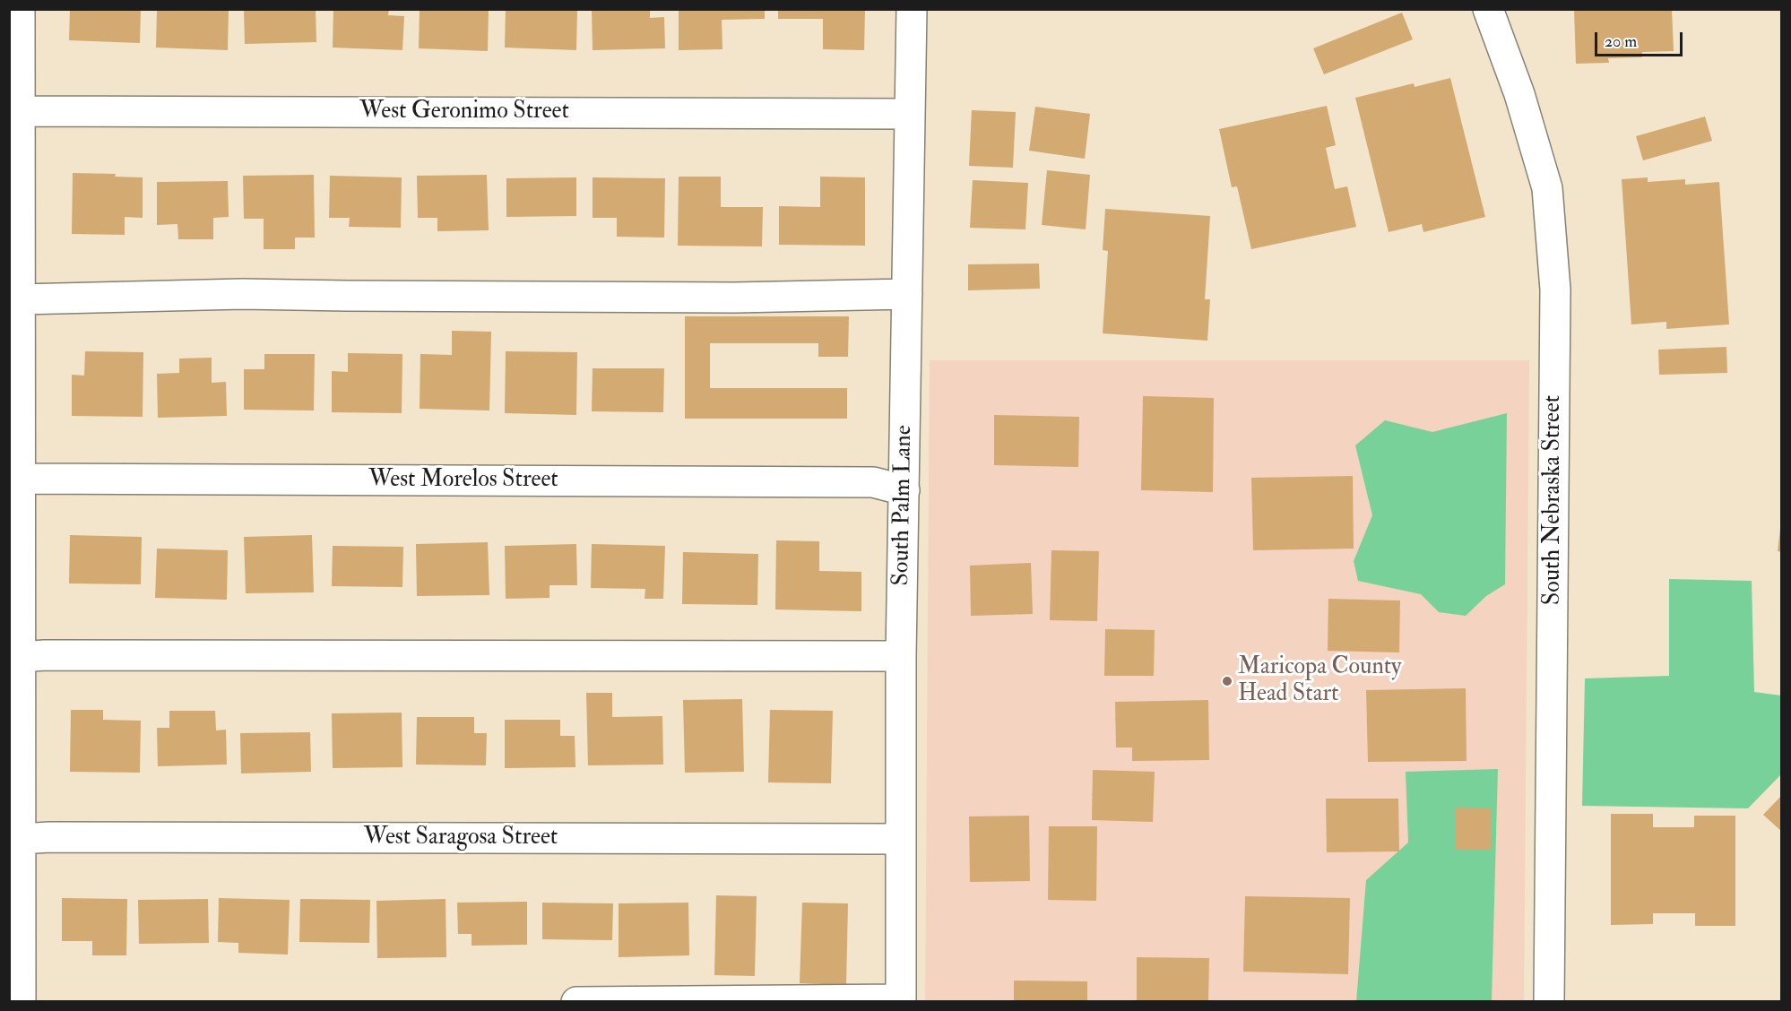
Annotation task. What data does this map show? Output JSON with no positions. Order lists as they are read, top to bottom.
{
  "streets": {
    "street": [
      "West Geronimo Street",
      "West Morelos Street",
      "South Nebraska Street",
      "South Palm Lane",
      "West Saragosa Street"
    ]
  },
  "crossings": [
    ["West Geronimo Street", "South Palm Lane"],
    ["West Morelos Street", "South Palm Lane"],
    ["South Palm Lane", "West Saragosa Street"]
  ],
  "places": ["Maricopa County Head Start"],
  "scale_bar": "20 m"
}
